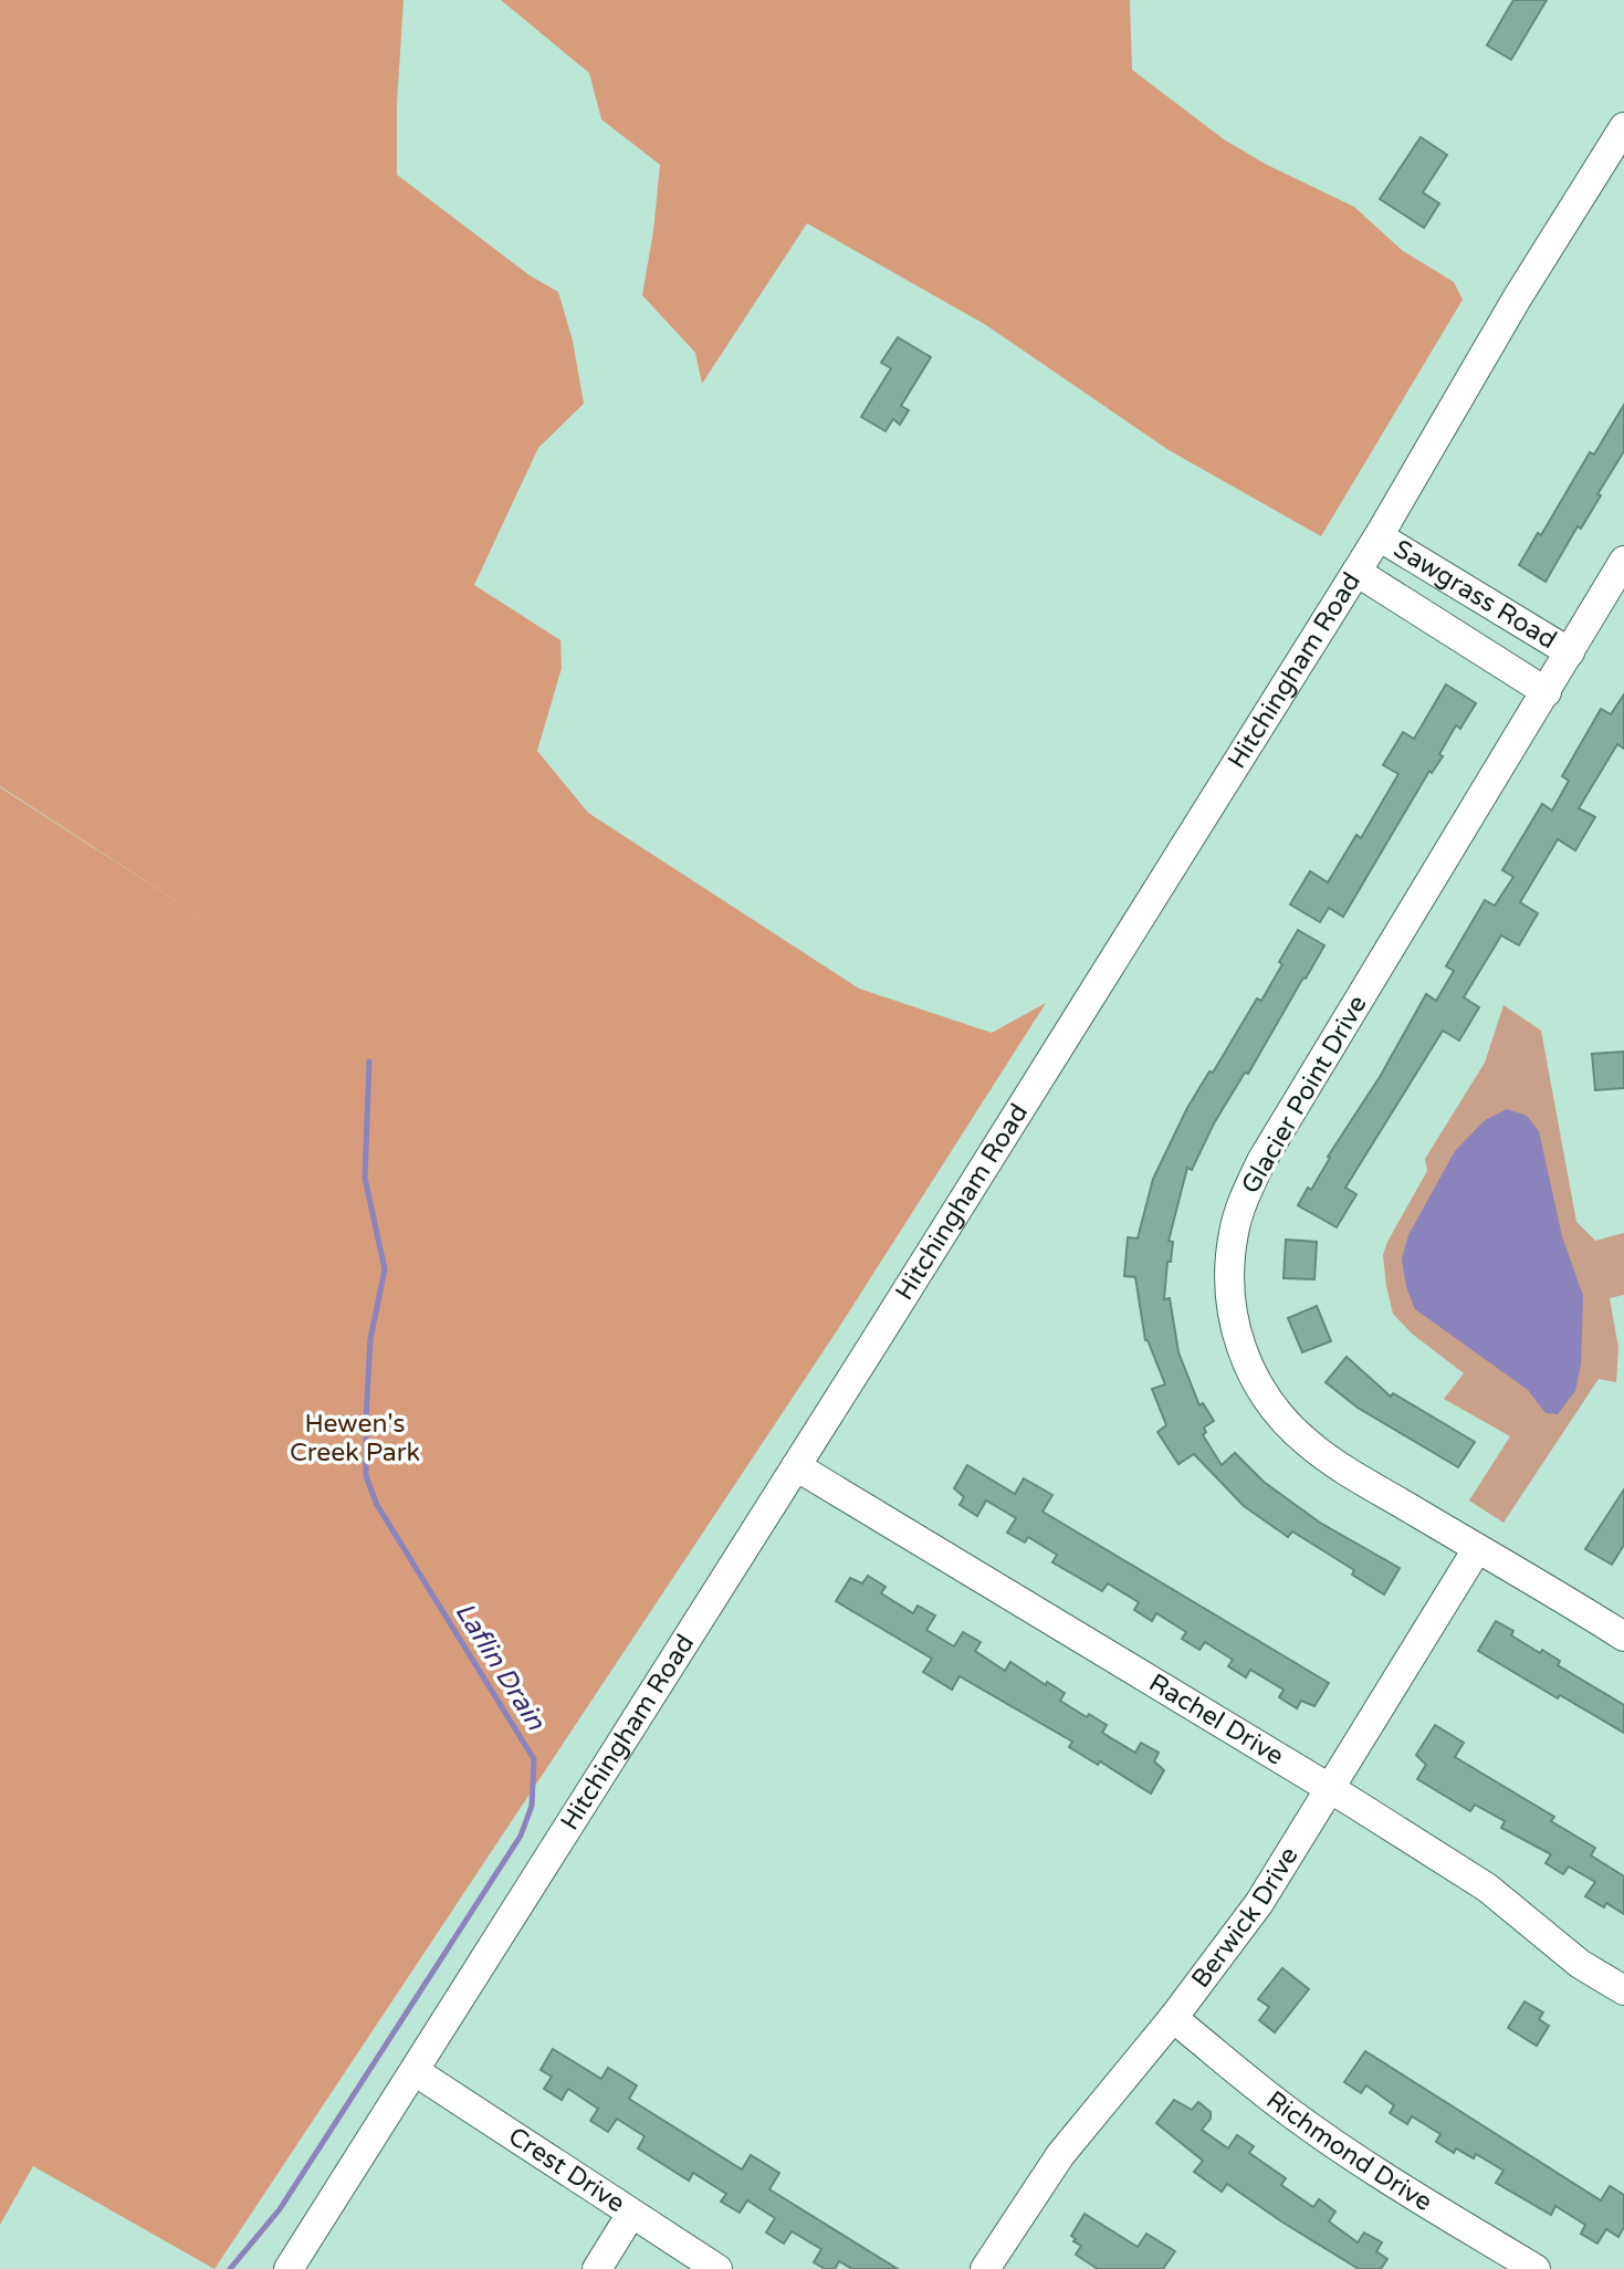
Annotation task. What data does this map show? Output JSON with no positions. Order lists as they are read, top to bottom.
{
  "streets": {
    "street": [
      "Sawgrass Road",
      "Hitchingham Road",
      "Glacier Point Drive",
      "Rachel Drive",
      "Berwick Drive",
      "Richmond Drive",
      "Crest Drive"
    ]
  },
  "crossings": [
    ["Sawgrass Road", "Hitchingham Road"],
    ["Sawgrass Road", "Glacier Point Drive"],
    ["Hitchingham Road", "Rachel Drive"],
    ["Hitchingham Road", "Crest Drive"],
    ["Glacier Point Drive", "Berwick Drive"],
    ["Rachel Drive", "Berwick Drive"],
    ["Berwick Drive", "Richmond Drive"]
  ],
  "water": ["Laflin Drain"],
  "parks": ["Hewen's Creek Park"]
}
